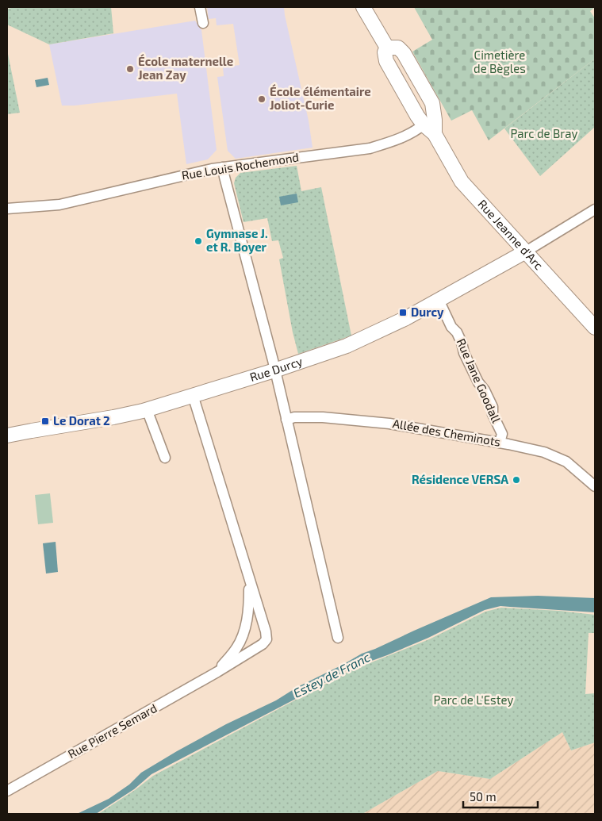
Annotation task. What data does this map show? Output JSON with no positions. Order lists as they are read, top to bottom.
{
  "streets": {
    "street": [
      "Rue Louis Rochemond",
      "Rue Jeanne d'Arc",
      "Rue Durcy",
      "Rue Jane Goodall",
      "Allée des Cheminots",
      "Rue Pierre Semard"
    ]
  },
  "crossings": [
    ["Rue Louis Rochemond", "Rue Jeanne d'Arc"],
    ["Rue Jeanne d'Arc", "Rue Durcy"],
    ["Rue Durcy", "Rue Jane Goodall"],
    ["Rue Durcy", "Rue Pierre Semard"],
    ["Rue Jane Goodall", "Allée des Cheminots"]
  ],
  "water": ["Estey de Franc"],
  "parks": ["Cimetière de Bègles", "Parc de Bray", "Parc de L'Estey"],
  "places": {
    "other": [
      "École maternelle Jean Zay",
      "École élémentaire Joliot-Curie",
      "Gymnase J. et R. Boyer",
      "Résidence VERSA"
    ],
    "transit": ["Durcy", "Le Dorat 2"]
  },
  "scale_bar": "50 m"
}
